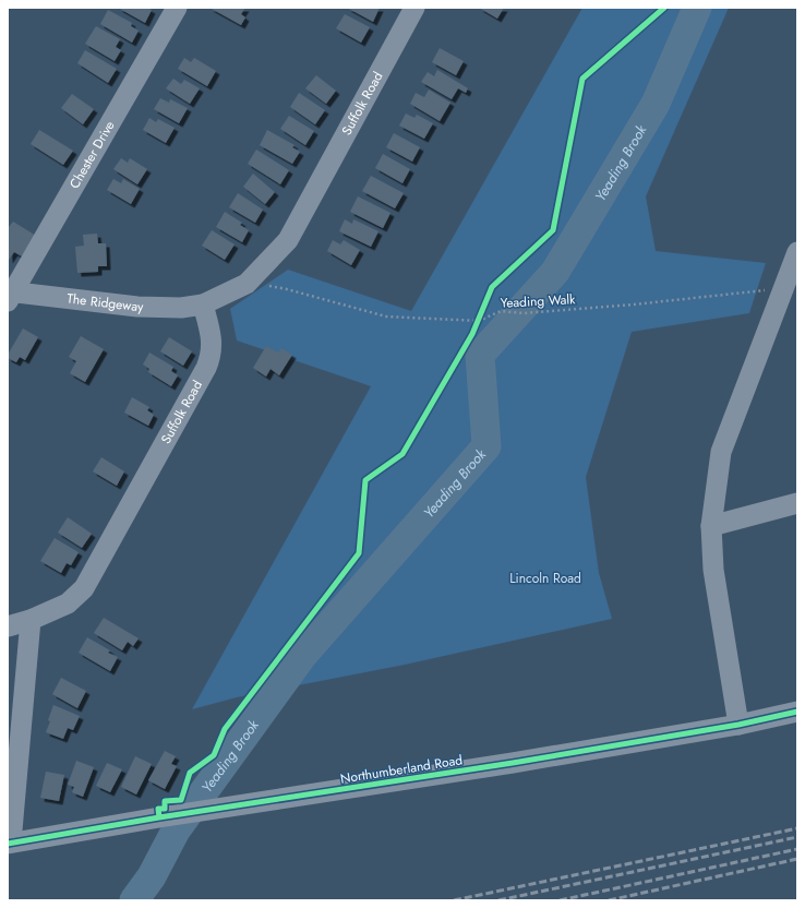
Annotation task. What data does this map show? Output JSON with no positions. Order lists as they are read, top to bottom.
{
  "streets": {
    "street": [
      "Suffolk Road",
      "Chester Drive",
      "The Ridgeway",
      "Northumberland Road"
    ],
    "path": ["Yeading Walk"]
  },
  "crossings": [
    ["Suffolk Road", "Yeading Walk"],
    ["Suffolk Road", "The Ridgeway"],
    ["Chester Drive", "The Ridgeway"]
  ],
  "water": ["Yeading Brook"],
  "parks": ["Lincoln Road"]
}
